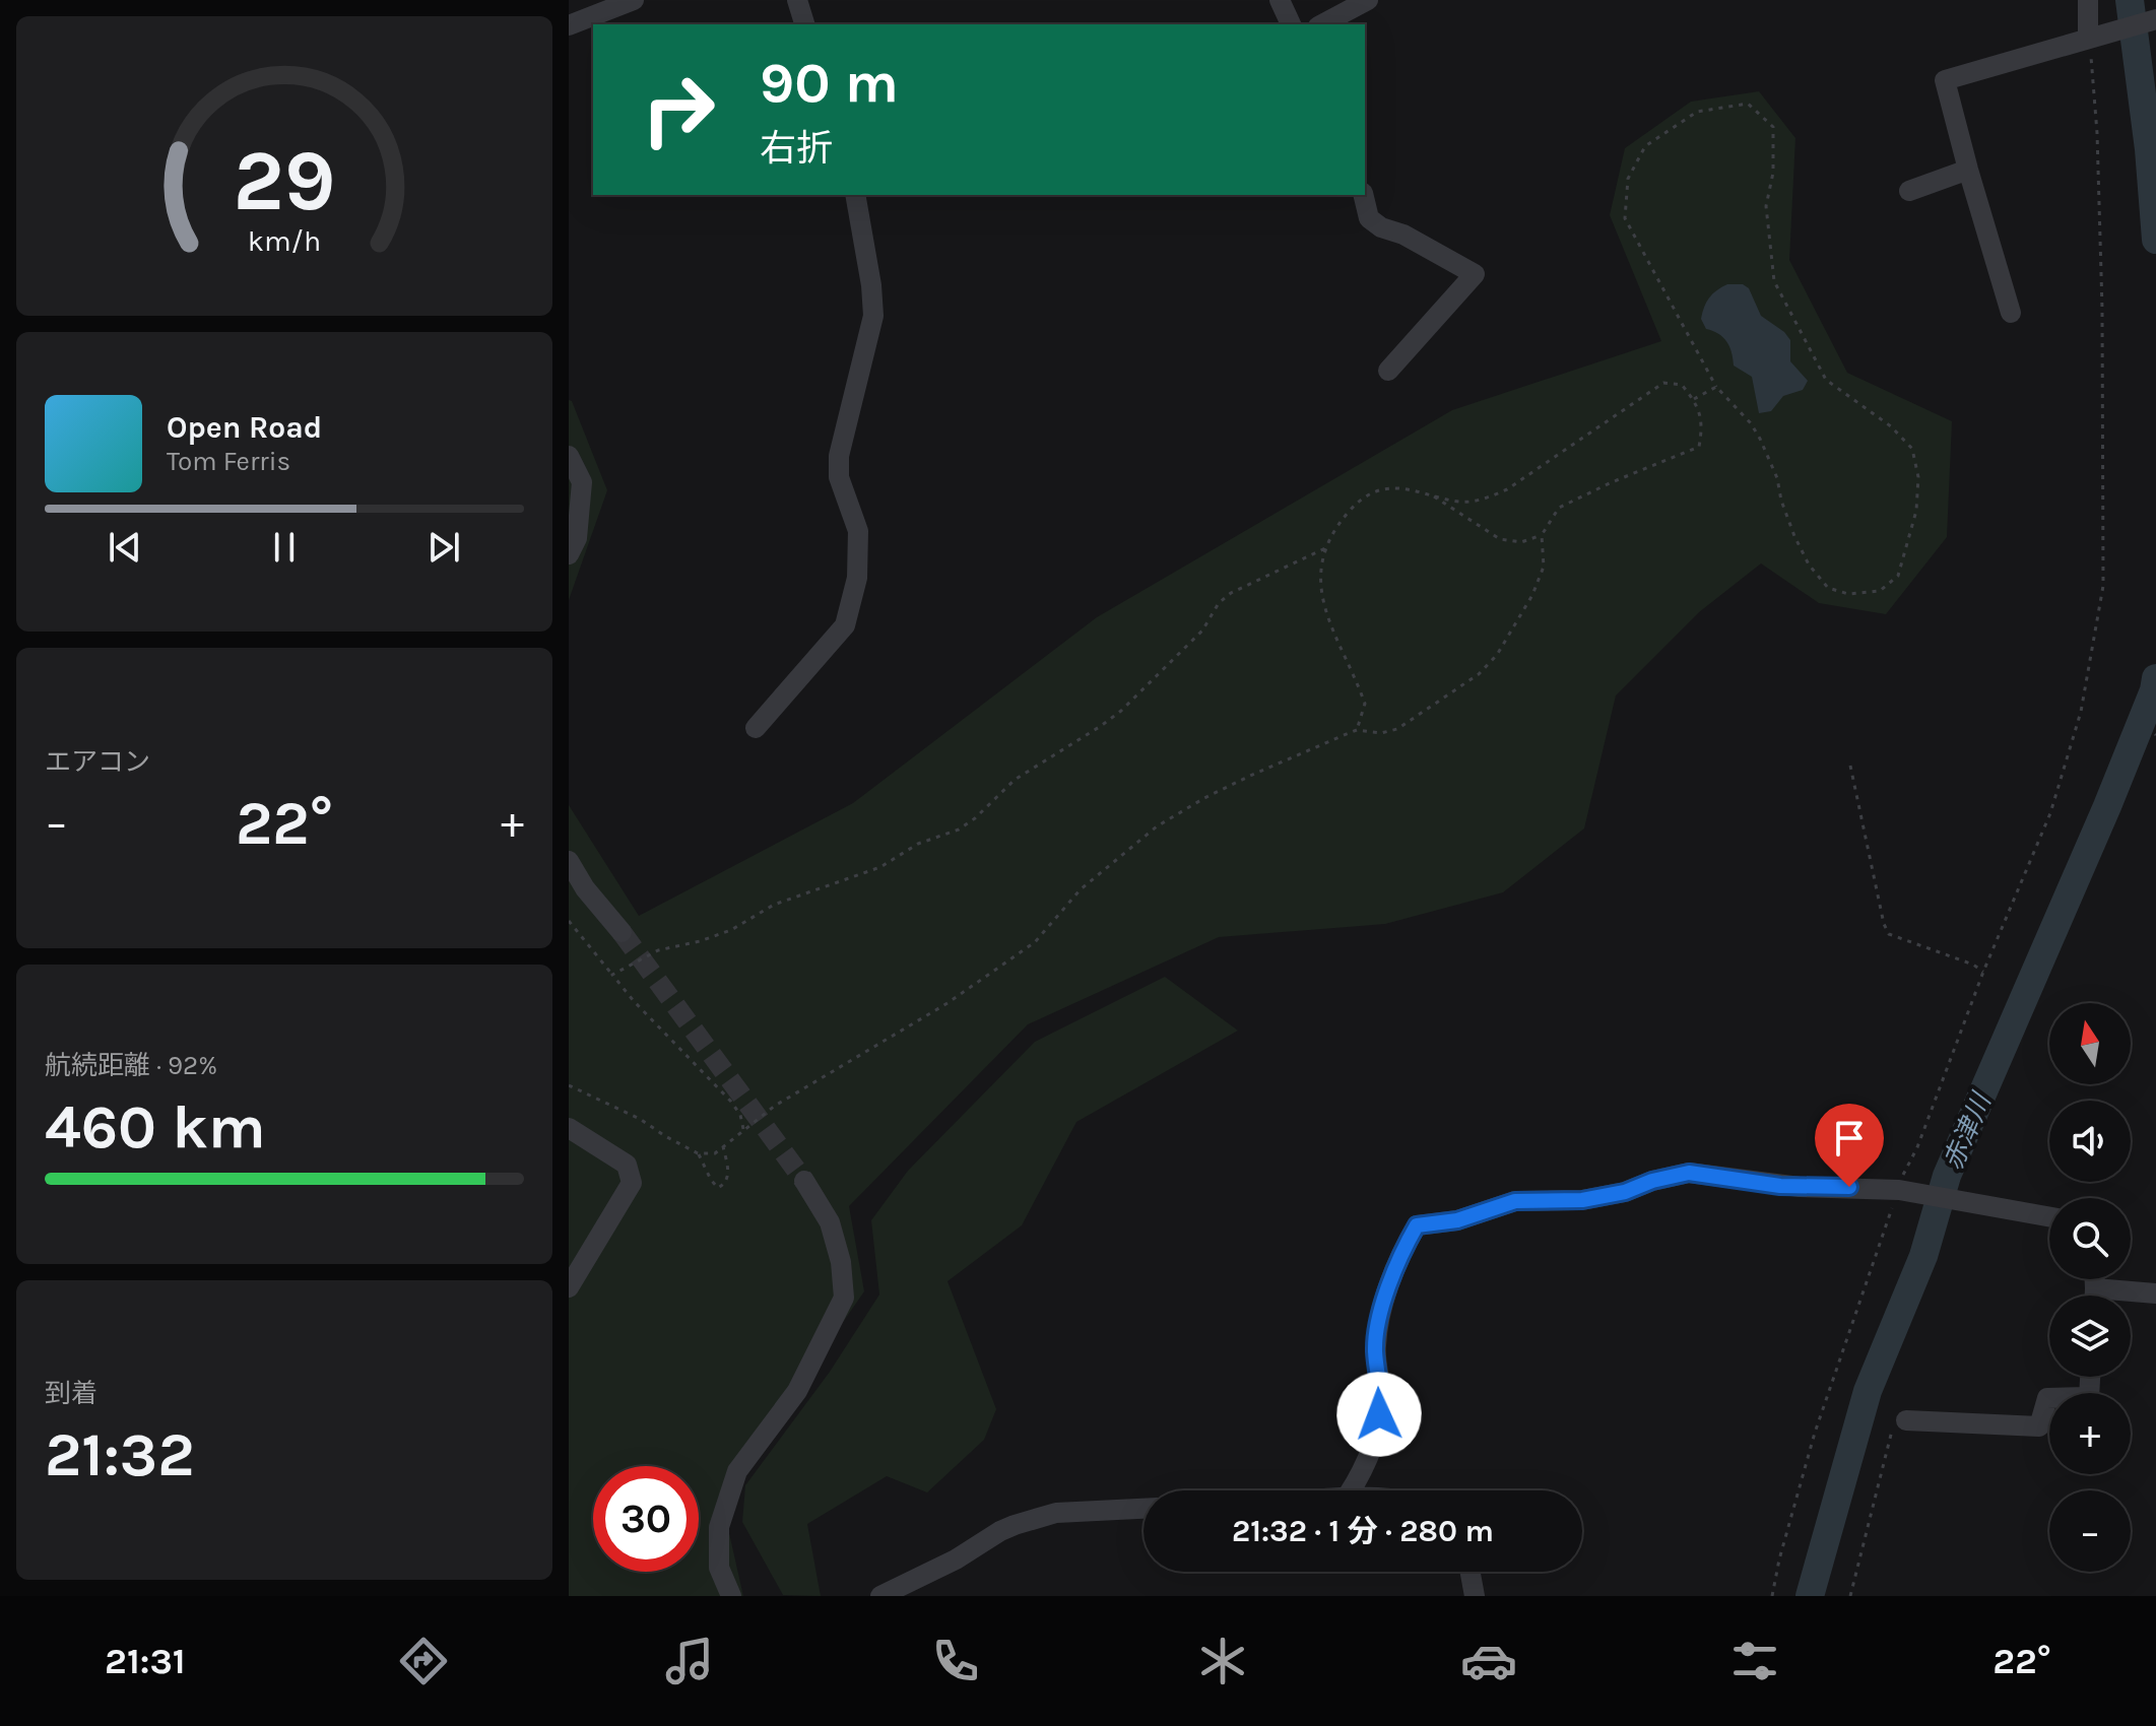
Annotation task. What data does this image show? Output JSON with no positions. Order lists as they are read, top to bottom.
{
  "water": ["赤津川"],
  "north": "top",
  "page": {
    "turn": ["90 m", "右折"],
    "song": ["Open Road", "Tom Ferris"],
    "tile": [
      "エアコン",
      ["航続距離 · 92%", "460 km"],
      ["到着", "21:32"]
    ],
    "heat": ["−", "22°", "+"],
    "map_buttons": ["+", "−"],
    "limit": "30",
    "trip": "21:32 · 1 分 · 280 m",
    "tabs": ["21:31", "22°"],
    "gauge": ["29", "km/h"]
  }
}
